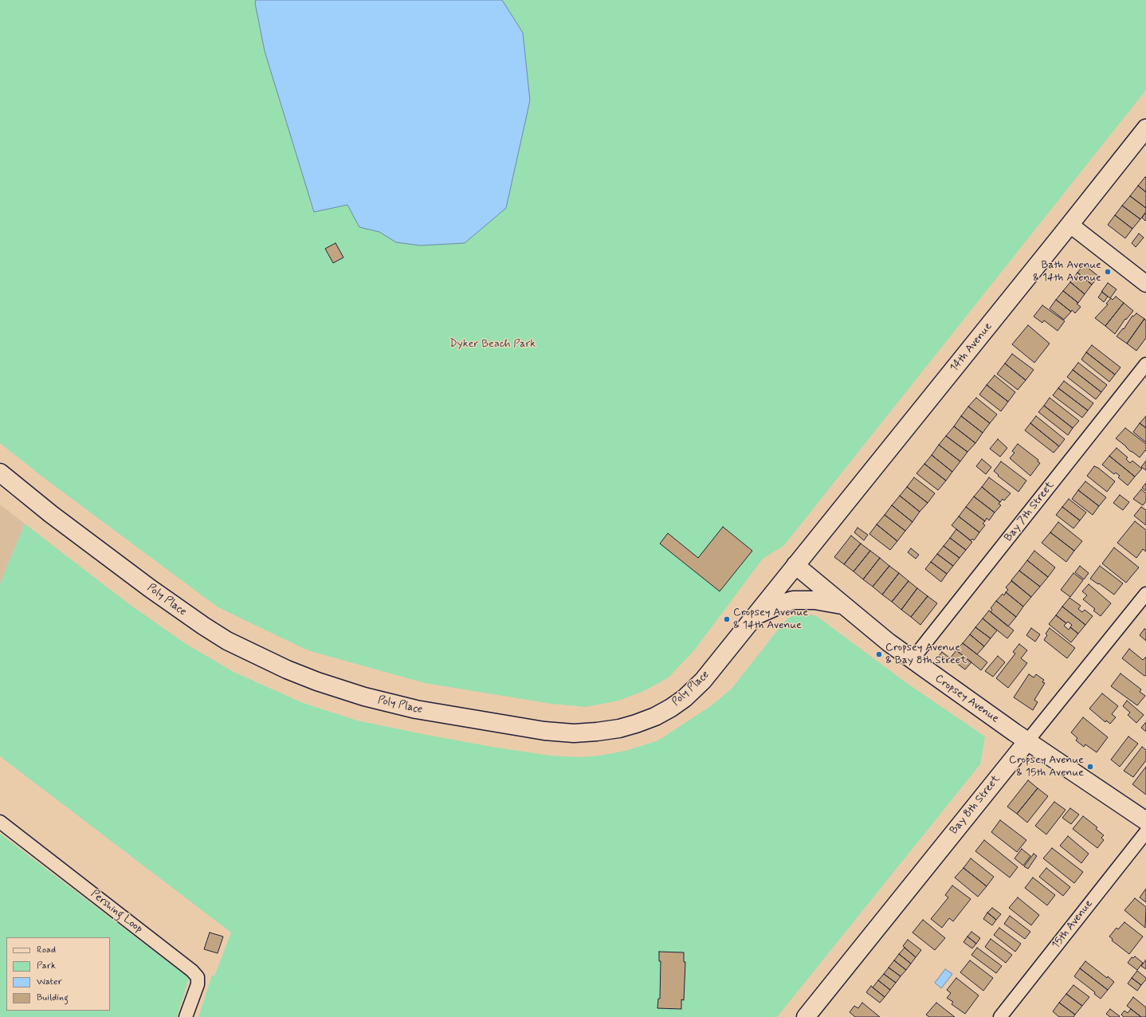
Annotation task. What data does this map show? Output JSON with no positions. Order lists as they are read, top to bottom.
{
  "streets": {
    "main road": [
      "14th Avenue",
      "Poly Place",
      "Cropsey Avenue",
      "Bay 8th Street"
    ],
    "street": ["Bay 7th Street", "Pershing Loop", "15th Avenue"]
  },
  "crossings": [
    ["14th Avenue", "Poly Place"],
    ["14th Avenue", "Cropsey Avenue"],
    ["Bay 7th Street", "Cropsey Avenue"],
    ["Poly Place", "Cropsey Avenue"],
    ["Cropsey Avenue", "Bay 8th Street"]
  ],
  "parks": ["Dyker Beach Park"],
  "places": [
    "Bath Avenue & 14th Avenue",
    "Cropsey Avenue & 14th Avenue",
    "Cropsey Avenue & Bay 8th Street",
    "Cropsey Avenue & 15th Avenue"
  ],
  "legend": [
    "Road",
    "Park",
    "Water",
    "Building"
  ]
}
